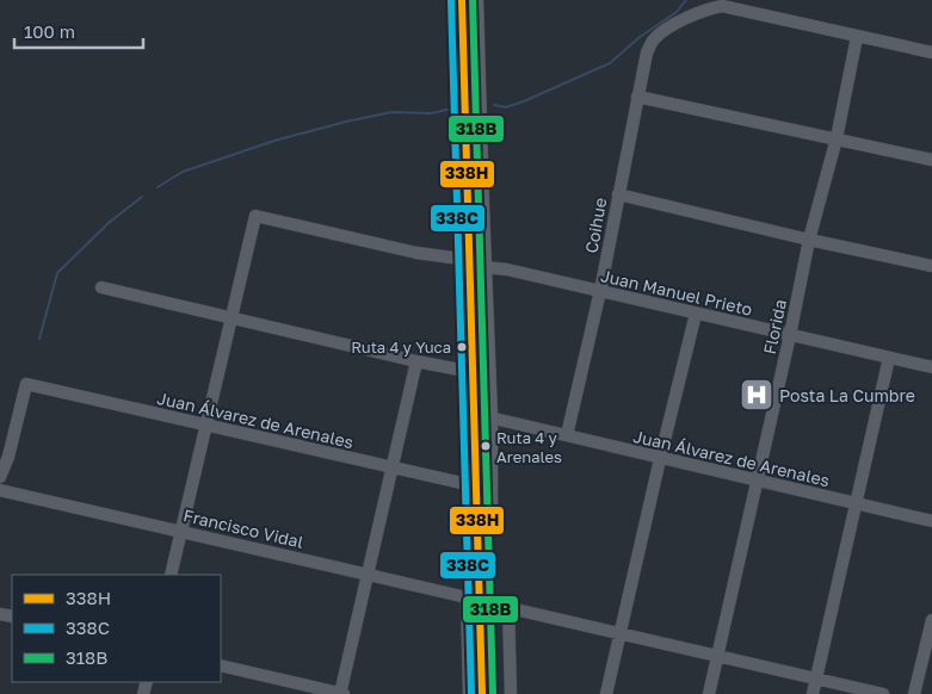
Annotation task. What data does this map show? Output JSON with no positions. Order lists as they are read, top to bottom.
{
  "streets": {
    "street": [
      "Coihue",
      "Juan Manuel Prieto",
      "Florida",
      "Juan Álvarez de Arenales",
      "Francisco Vidal"
    ]
  },
  "crossings": [
    ["Coihue", "Juan Manuel Prieto"],
    ["Coihue", "Florida"],
    ["Coihue", "Juan Álvarez de Arenales"],
    ["Juan Manuel Prieto", "Florida"],
    ["Florida", "Juan Álvarez de Arenales"],
    ["Florida", "Francisco Vidal"]
  ],
  "places": {
    "other": ["Ruta 4 y Yuca", "Ruta 4 y Arenales"],
    "hospital": ["Posta La Cumbre"]
  },
  "lines": ["transit line 338H", "transit line 338C", "transit line 318B"],
  "legend": ["338H", "338C", "318B"],
  "scale_bar": "100 m"
}
